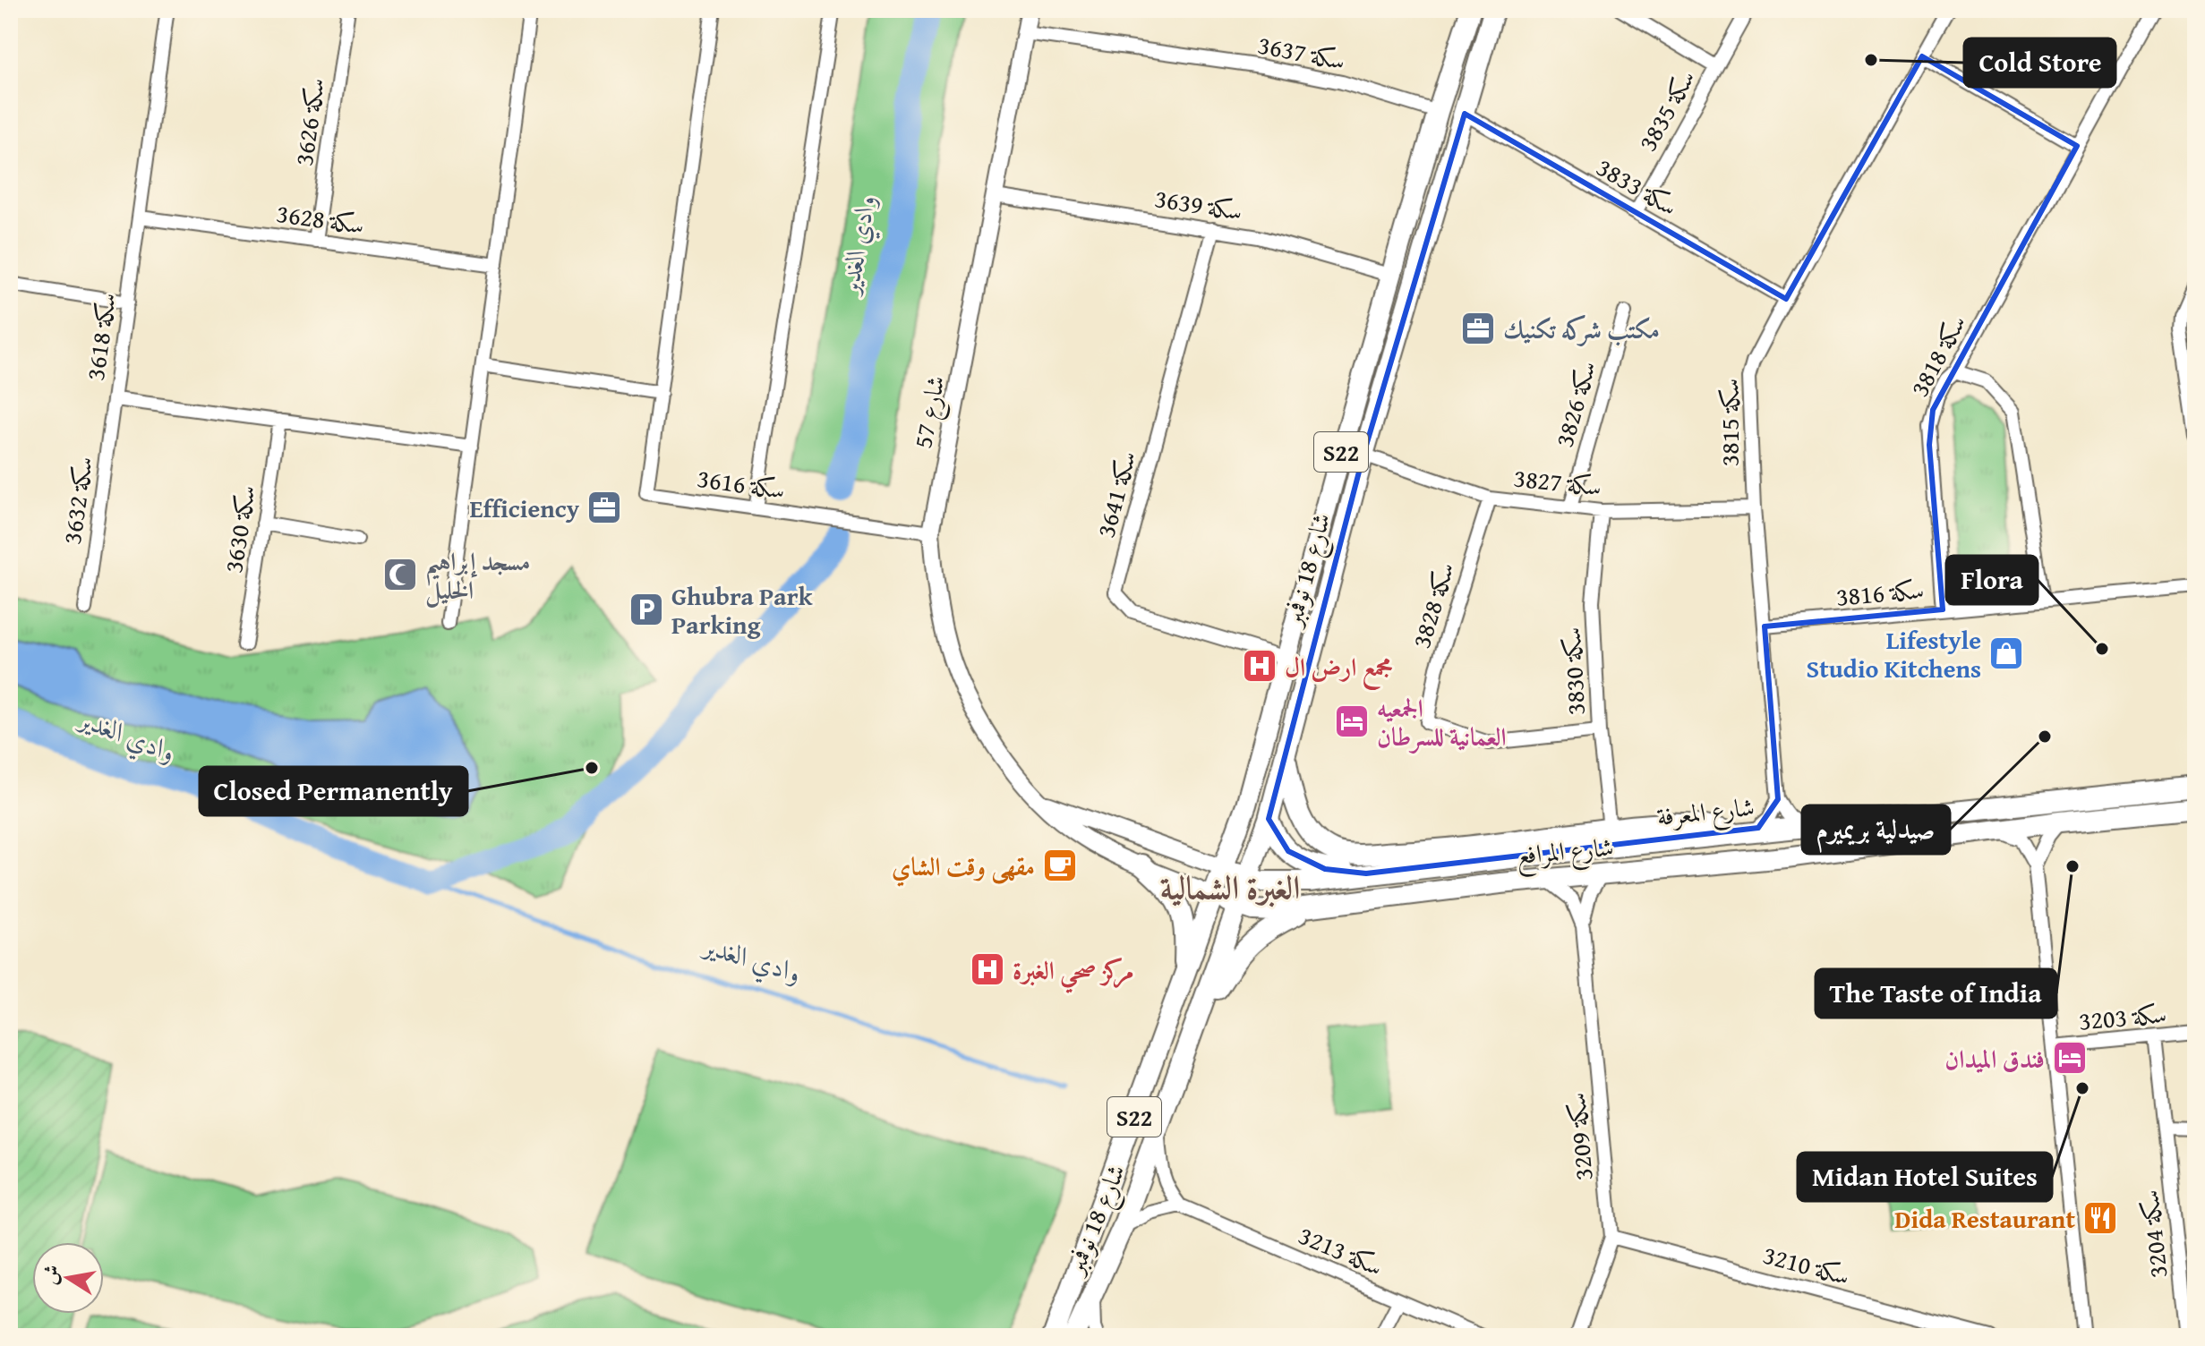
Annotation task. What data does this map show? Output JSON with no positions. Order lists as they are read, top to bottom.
{
  "streets": {
    "main road": [
      "S22",
      "شارع 18 نوفمبر",
      "شارع المعرفة",
      "شارع المرافع"
    ],
    "street": [
      "سكة 3637",
      "سكة 3835",
      "سكة 3626",
      "سكة 3833",
      "سكة 3639",
      "سكة 3628",
      "سكة 3618",
      "سكة 3818",
      "سكة 3826",
      "شارع 57",
      "سكة 3815",
      "سكة 3827",
      "سكة 3616",
      "سكة 3641",
      "سكة 3632",
      "سكة 3630",
      "سكة 3816",
      "سكة 3828",
      "سكة 3830",
      "سكة 3203",
      "سكة 3209",
      "سكة 3204",
      "سكة 3213",
      "سكة 3210"
    ]
  },
  "crossings": [
    ["سكة 3637", "شارع 57"],
    ["سكة 3637", "شارع 18 نوفمبر"],
    ["سكة 3835", "سكة 3833"],
    ["سكة 3626", "سكة 3628"],
    ["سكة 3833", "سكة 3815"],
    ["سكة 3833", "شارع 18 نوفمبر"],
    ["سكة 3639", "شارع 57"],
    ["سكة 3639", "سكة 3641"],
    ["سكة 3639", "شارع 18 نوفمبر"],
    ["سكة 3628", "سكة 3618"],
    ["سكة 3618", "سكة 3632"],
    ["سكة 3618", "سكة 3630"],
    ["سكة 3818", "سكة 3816"],
    ["سكة 3826", "سكة 3827"],
    ["شارع 57", "سكة 3616"],
    ["شارع 57", "شارع 18 نوفمبر"],
    ["سكة 3815", "سكة 3827"],
    ["سكة 3815", "سكة 3816"],
    ["سكة 3827", "شارع 18 نوفمبر"],
    ["سكة 3827", "سكة 3828"],
    ["سكة 3827", "سكة 3830"],
    ["سكة 3641", "شارع 18 نوفمبر"],
    ["شارع 18 نوفمبر", "شارع المعرفة"],
    ["شارع 18 نوفمبر", "شارع المرافع"],
    ["سكة 3828", "سكة 3830"],
    ["شارع المرافع", "سكة 3209"],
    ["سكة 3203", "سكة 3204"],
    ["سكة 3209", "سكة 3210"]
  ],
  "districts": ["الغبرة الشمالية"],
  "water": ["وادي الغدير"],
  "places": {
    "other": [
      "Cold Store",
      "Flora",
      "صيدلية بريميرم",
      "Closed Permanently",
      "The Taste of India",
      "Midan Hotel Suites"
    ],
    "office": ["مكتب شركه تكنيك", "Efficiency"],
    "mosque": ["مسجد إبراهيم الخليل"],
    "parking": ["Ghubra Park Parking"],
    "shop": ["Lifestyle Studio Kitchens"],
    "hospital": ["مجمع ارض ال", "مركز صحي الغبرة"],
    "hotel": ["الجمعيه العمانية للسرطان", "فندق الميدان"],
    "cafe": ["مقهى وقت الشاي"],
    "restaurant": ["Dida Restaurant"]
  },
  "north": "left"
}
